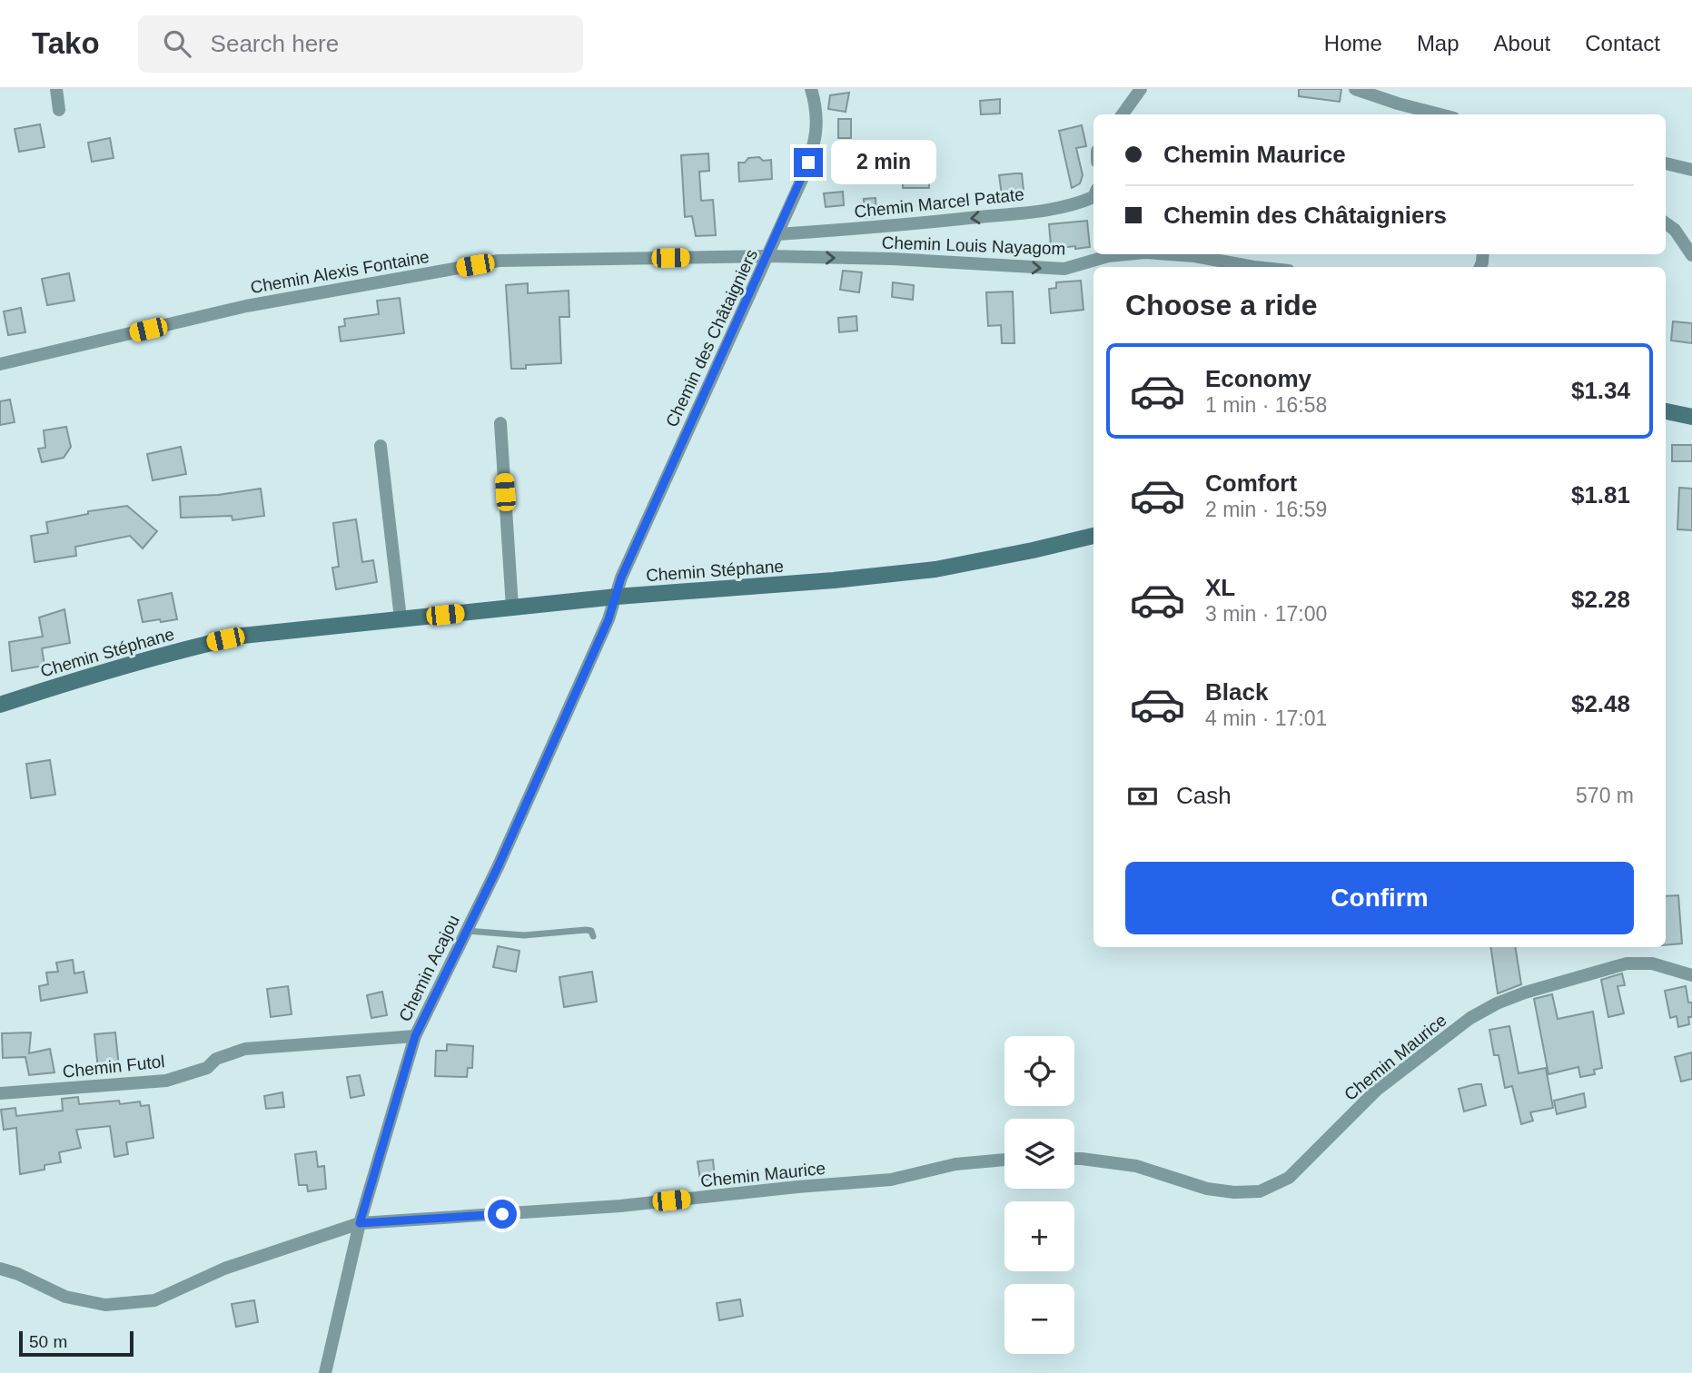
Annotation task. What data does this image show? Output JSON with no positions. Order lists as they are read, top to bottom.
{
  "streets": {
    "main road": ["Chemin Stéphane"],
    "street": [
      "Chemin Marcel Patate",
      "Chemin Louis Nayagom",
      "Chemin Alexis Fontaine",
      "Chemin des Châtaigniers",
      "Chemin Acajou",
      "Chemin Maurice",
      "Chemin Futol"
    ]
  },
  "crossings": [
    ["Chemin Marcel Patate", "Chemin des Châtaigniers"],
    ["Chemin Louis Nayagom", "Chemin Alexis Fontaine"],
    ["Chemin Louis Nayagom", "Chemin des Châtaigniers"],
    ["Chemin Alexis Fontaine", "Chemin des Châtaigniers"],
    ["Chemin des Châtaigniers", "Chemin Stéphane"],
    ["Chemin des Châtaigniers", "Chemin Acajou"],
    ["Chemin Stéphane", "Chemin Acajou"],
    ["Chemin Acajou", "Chemin Maurice"],
    ["Chemin Acajou", "Chemin Futol"]
  ],
  "one_way": ["Chemin Marcel Patate", "Chemin Louis Nayagom"],
  "scale_bar": "50 m",
  "page": {
    "header": "Tako",
    "search": "Search here",
    "nav": [
      "Home",
      "Map",
      "About",
      "Contact"
    ],
    "banner": ["Chemin Maurice", "Chemin des Châtaigniers"],
    "bubble": "2 min",
    "heading": "Choose a ride",
    "list": [
      {
        "name": "Economy",
        "note": "1 min · 16:58",
        "value": "$1.34"
      },
      {
        "name": "Comfort",
        "note": "2 min · 16:59",
        "value": "$1.81"
      },
      {
        "name": "XL",
        "note": "3 min · 17:00",
        "value": "$2.28"
      },
      {
        "name": "Black",
        "note": "4 min · 17:01",
        "value": "$2.48"
      }
    ],
    "pay": ["Cash", "570 m"],
    "buttons": "Confirm",
    "map_buttons": ["+", "−"],
    "scale": "50 m"
  }
}
